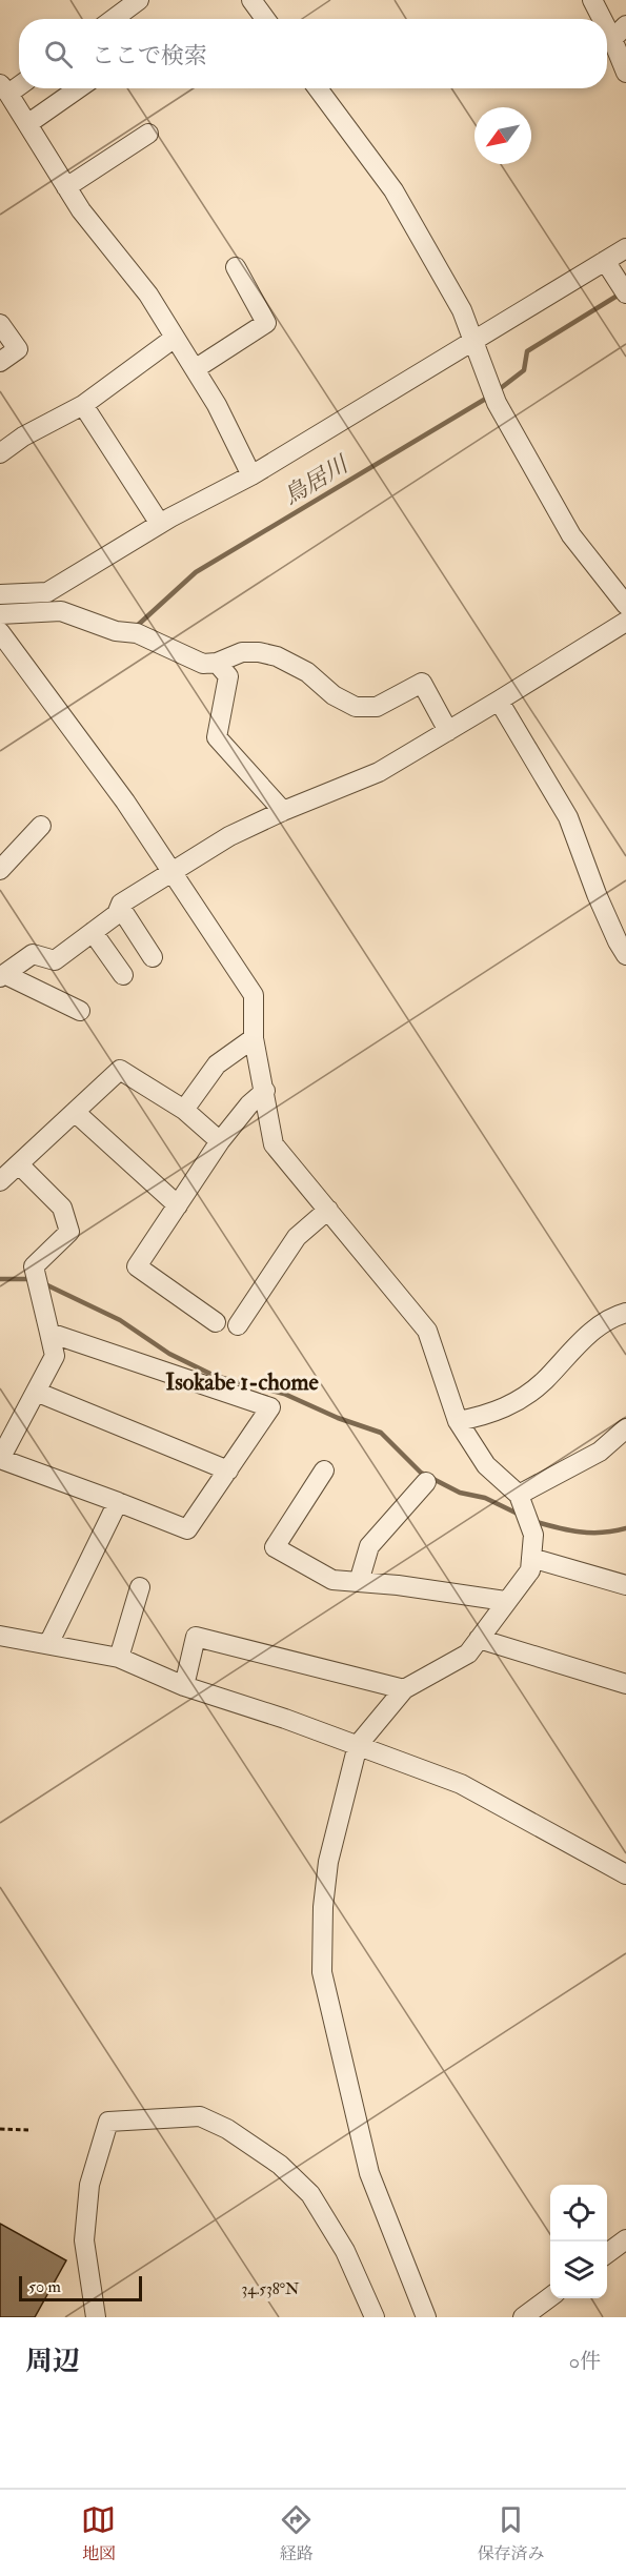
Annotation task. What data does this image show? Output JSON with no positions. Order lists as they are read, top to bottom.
{
  "districts": ["Isokabe 1-chome"],
  "water": ["鳥居川"],
  "scale_bar": "50 m",
  "north": "bottom left",
  "page": {
    "search": "ここで検索",
    "scale": "50 m",
    "heading": ["周辺", "0件"],
    "nav": ["地図", "経路", "保存済み"]
  },
  "coordinates": ["34.538°N"]
}
